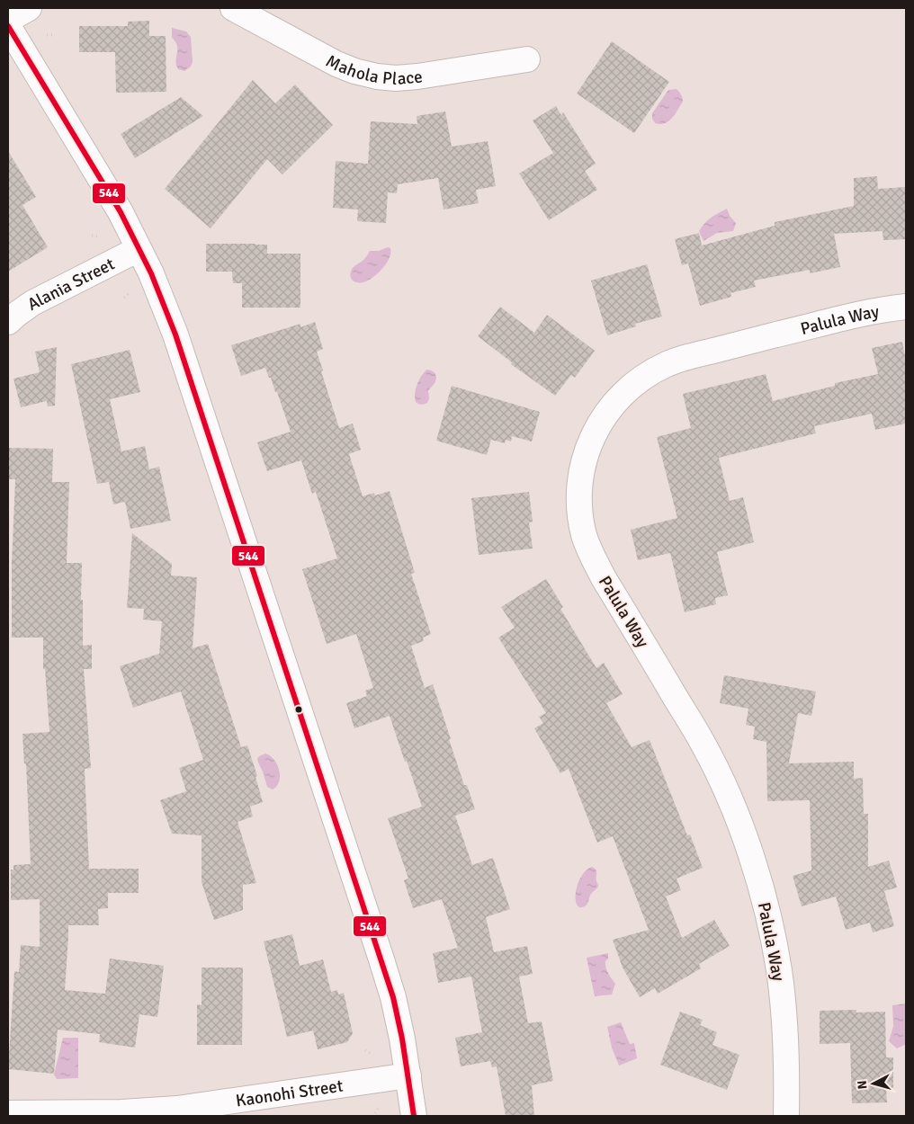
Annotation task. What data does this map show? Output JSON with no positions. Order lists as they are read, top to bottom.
{
  "streets": {
    "street": [
      "Mahola Place",
      "Alania Street",
      "Palula Way",
      "Kaonohi Street"
    ]
  },
  "lines": ["transit line 544"],
  "north": "left"
}
